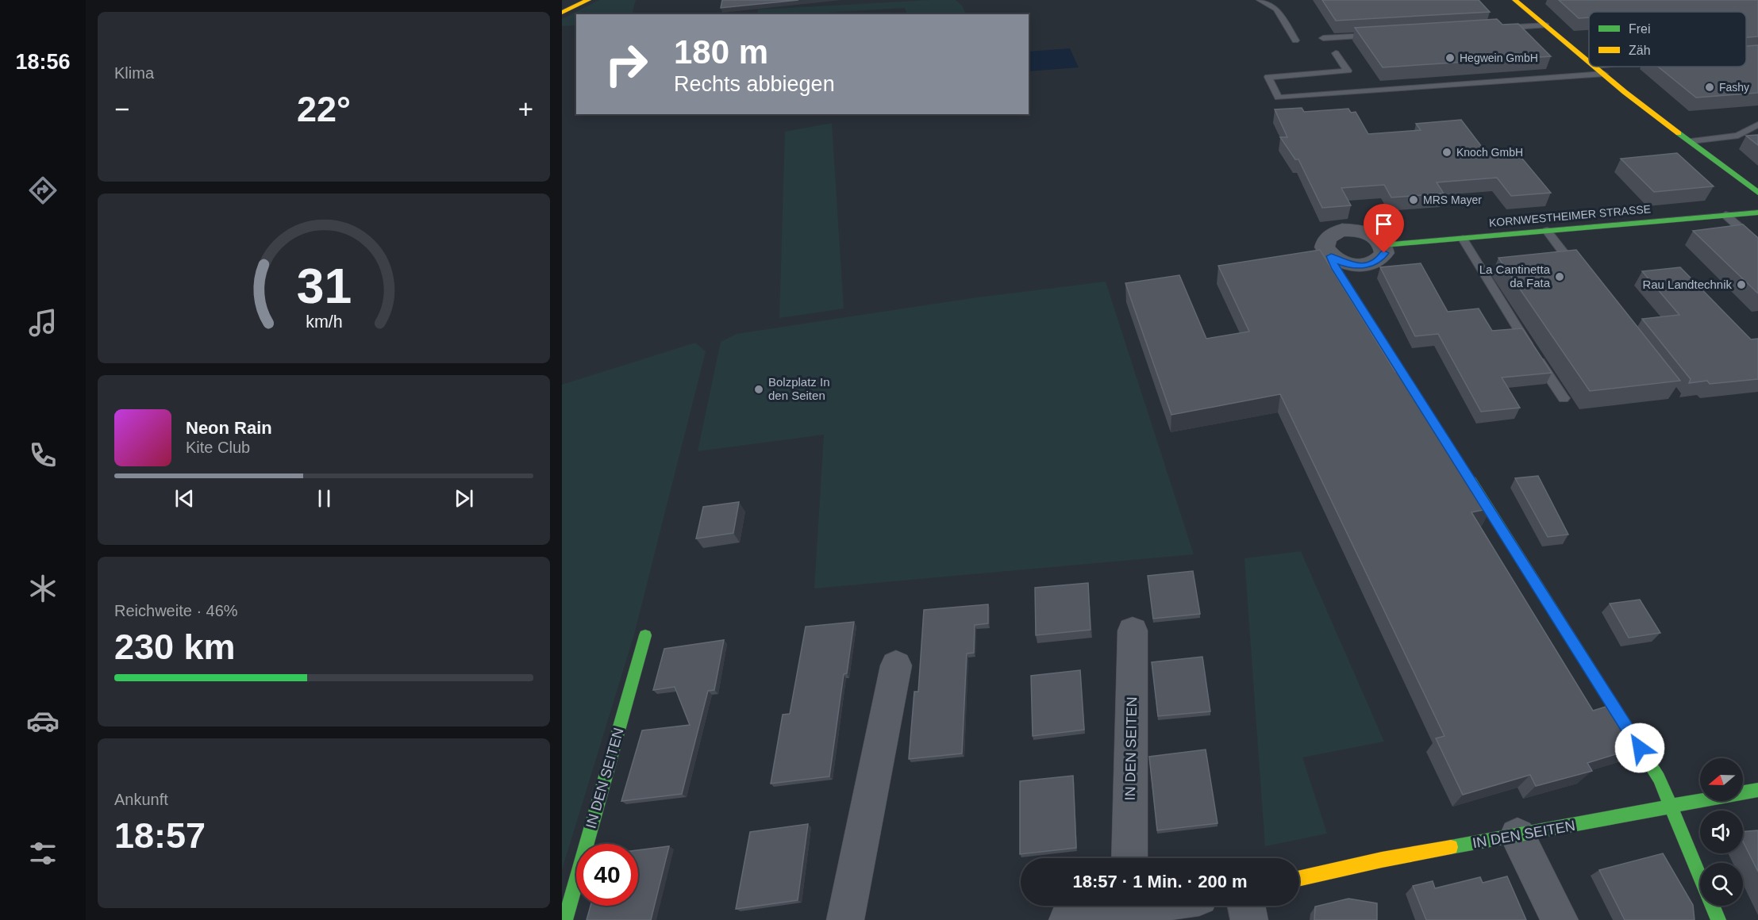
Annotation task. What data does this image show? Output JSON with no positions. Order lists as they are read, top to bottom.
{
  "streets": {
    "street": ["KORNWESTHEIMER STRASSE", "IN DEN SEITEN"]
  },
  "places": [
    "Hegwein GmbH",
    "Fashy",
    "Knoch GmbH",
    "MRS Mayer",
    "La Cantinetta da Fata",
    "Rau Landtechnik",
    "Bolzplatz In den Seiten"
  ],
  "legend": ["Frei", "Zäh"],
  "north": "left",
  "page": {
    "tabs": "18:56",
    "tile": [
      "Klima",
      ["Reichweite · 46%", "230 km"],
      ["Ankunft", "18:57"]
    ],
    "turn": ["180 m", "Rechts abbiegen"],
    "heat": ["−", "22°", "+"],
    "song": ["Neon Rain", "Kite Club"],
    "limit": "40",
    "trip": "18:57 · 1 Min. · 200 m",
    "gauge": ["31", "km/h"]
  }
}
